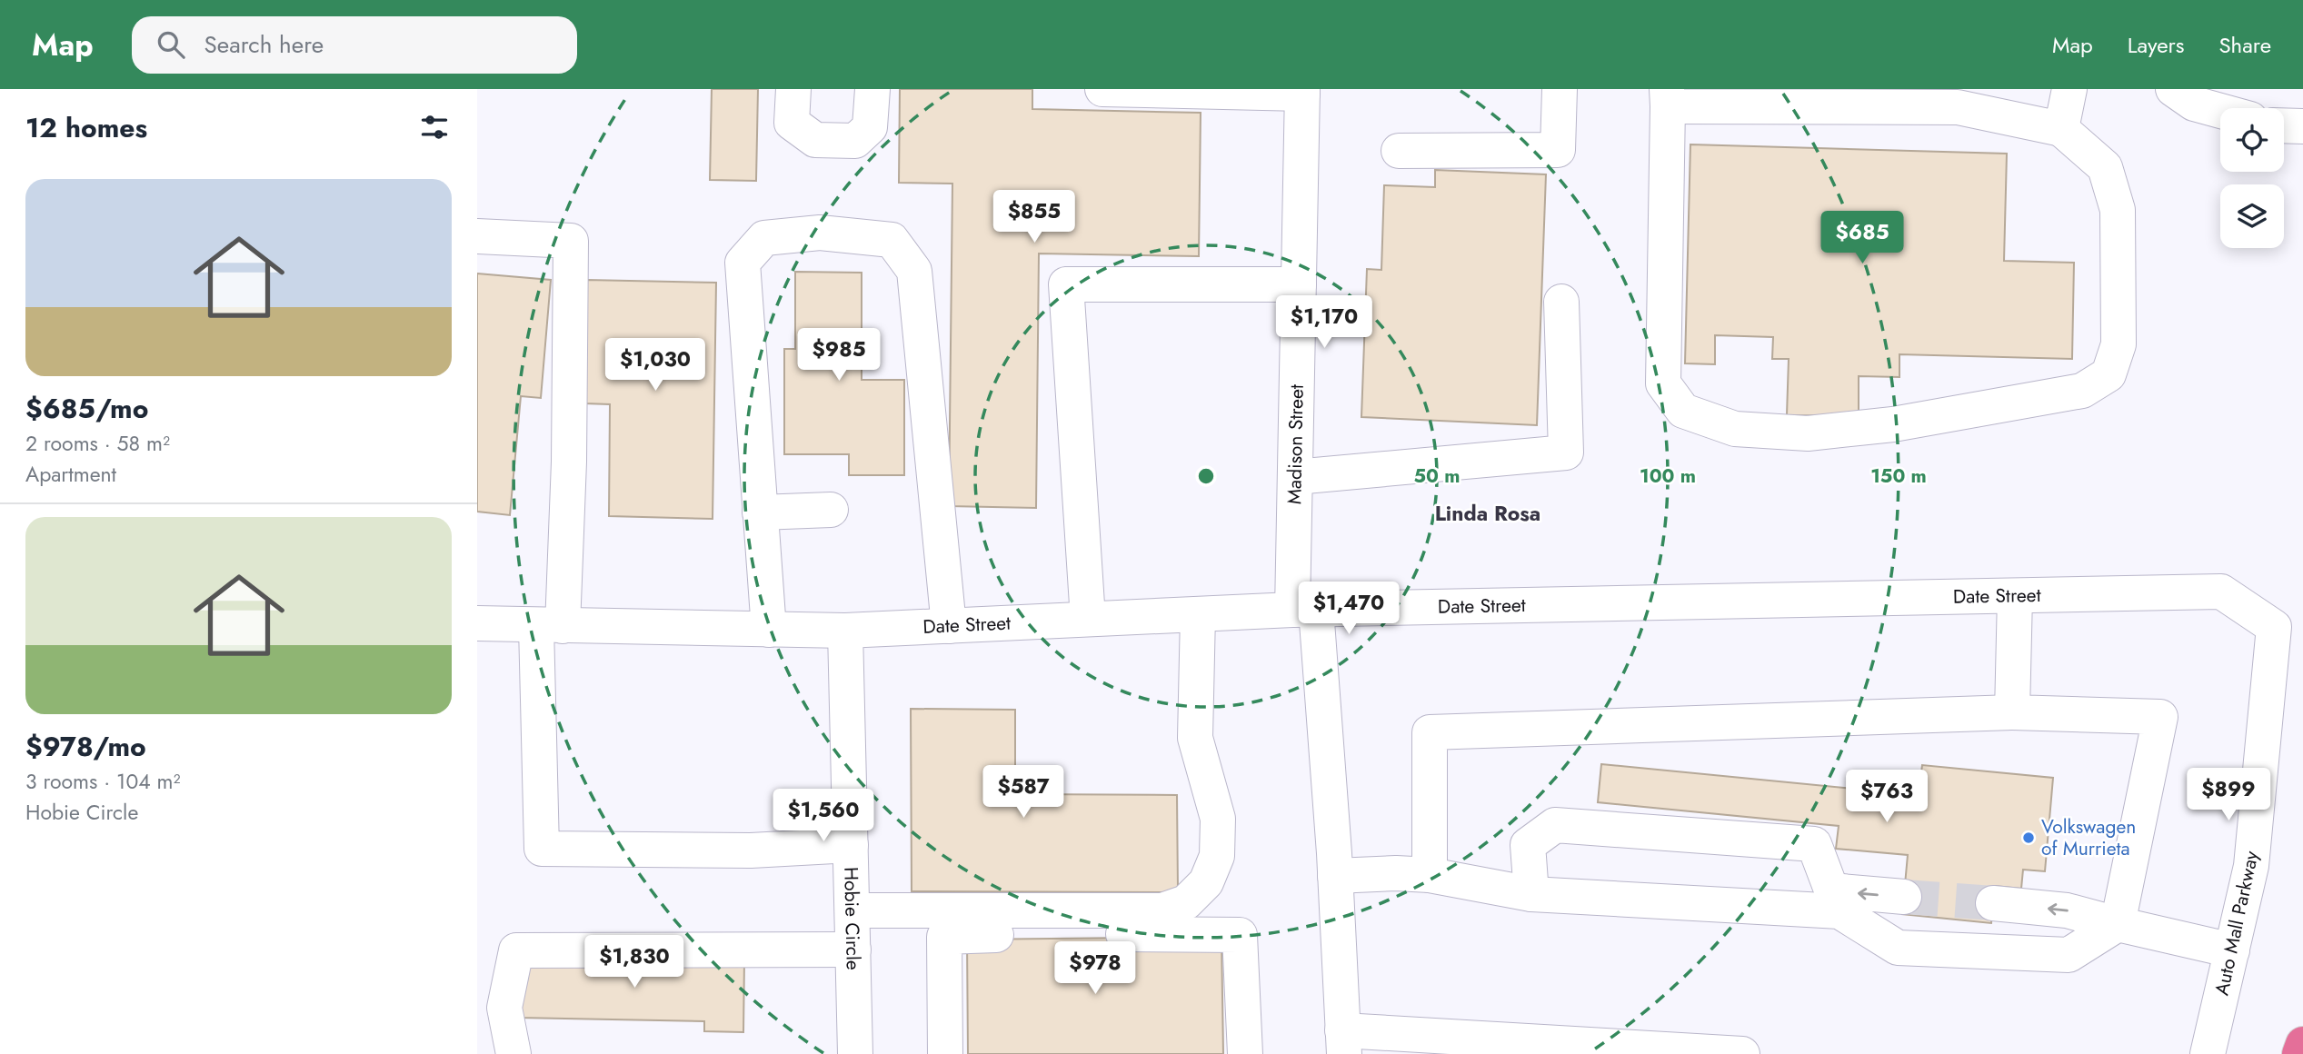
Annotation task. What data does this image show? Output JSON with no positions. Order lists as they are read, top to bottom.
{
  "streets": {
    "street": [
      "Madison Street",
      "Date Street",
      "Hobie Circle",
      "Auto Mall Parkway"
    ]
  },
  "crossings": [
    ["Madison Street", "Date Street"],
    ["Date Street", "Hobie Circle"],
    ["Date Street", "Auto Mall Parkway"]
  ],
  "districts": ["Linda Rosa"],
  "places": ["Volkswagen of Murrieta"],
  "page": {
    "header": "Map",
    "search": "Search here",
    "nav": ["Map", "Layers", "Share"],
    "heading": "12 homes",
    "list": [
      {
        "name": "$685/mo",
        "note": "2 rooms · 58 m² · Apartment"
      },
      {
        "name": "$978/mo",
        "note": "3 rooms · 104 m² · Hobie Circle"
      }
    ],
    "price": [
      "$855",
      "$685",
      "$1,170",
      "$985",
      "$1,030",
      "$1,470",
      "$587",
      "$899",
      "$763",
      "$1,560",
      "$1,830",
      "$978"
    ]
  },
  "rings": ["50 m", "100 m", "150 m"]
}
